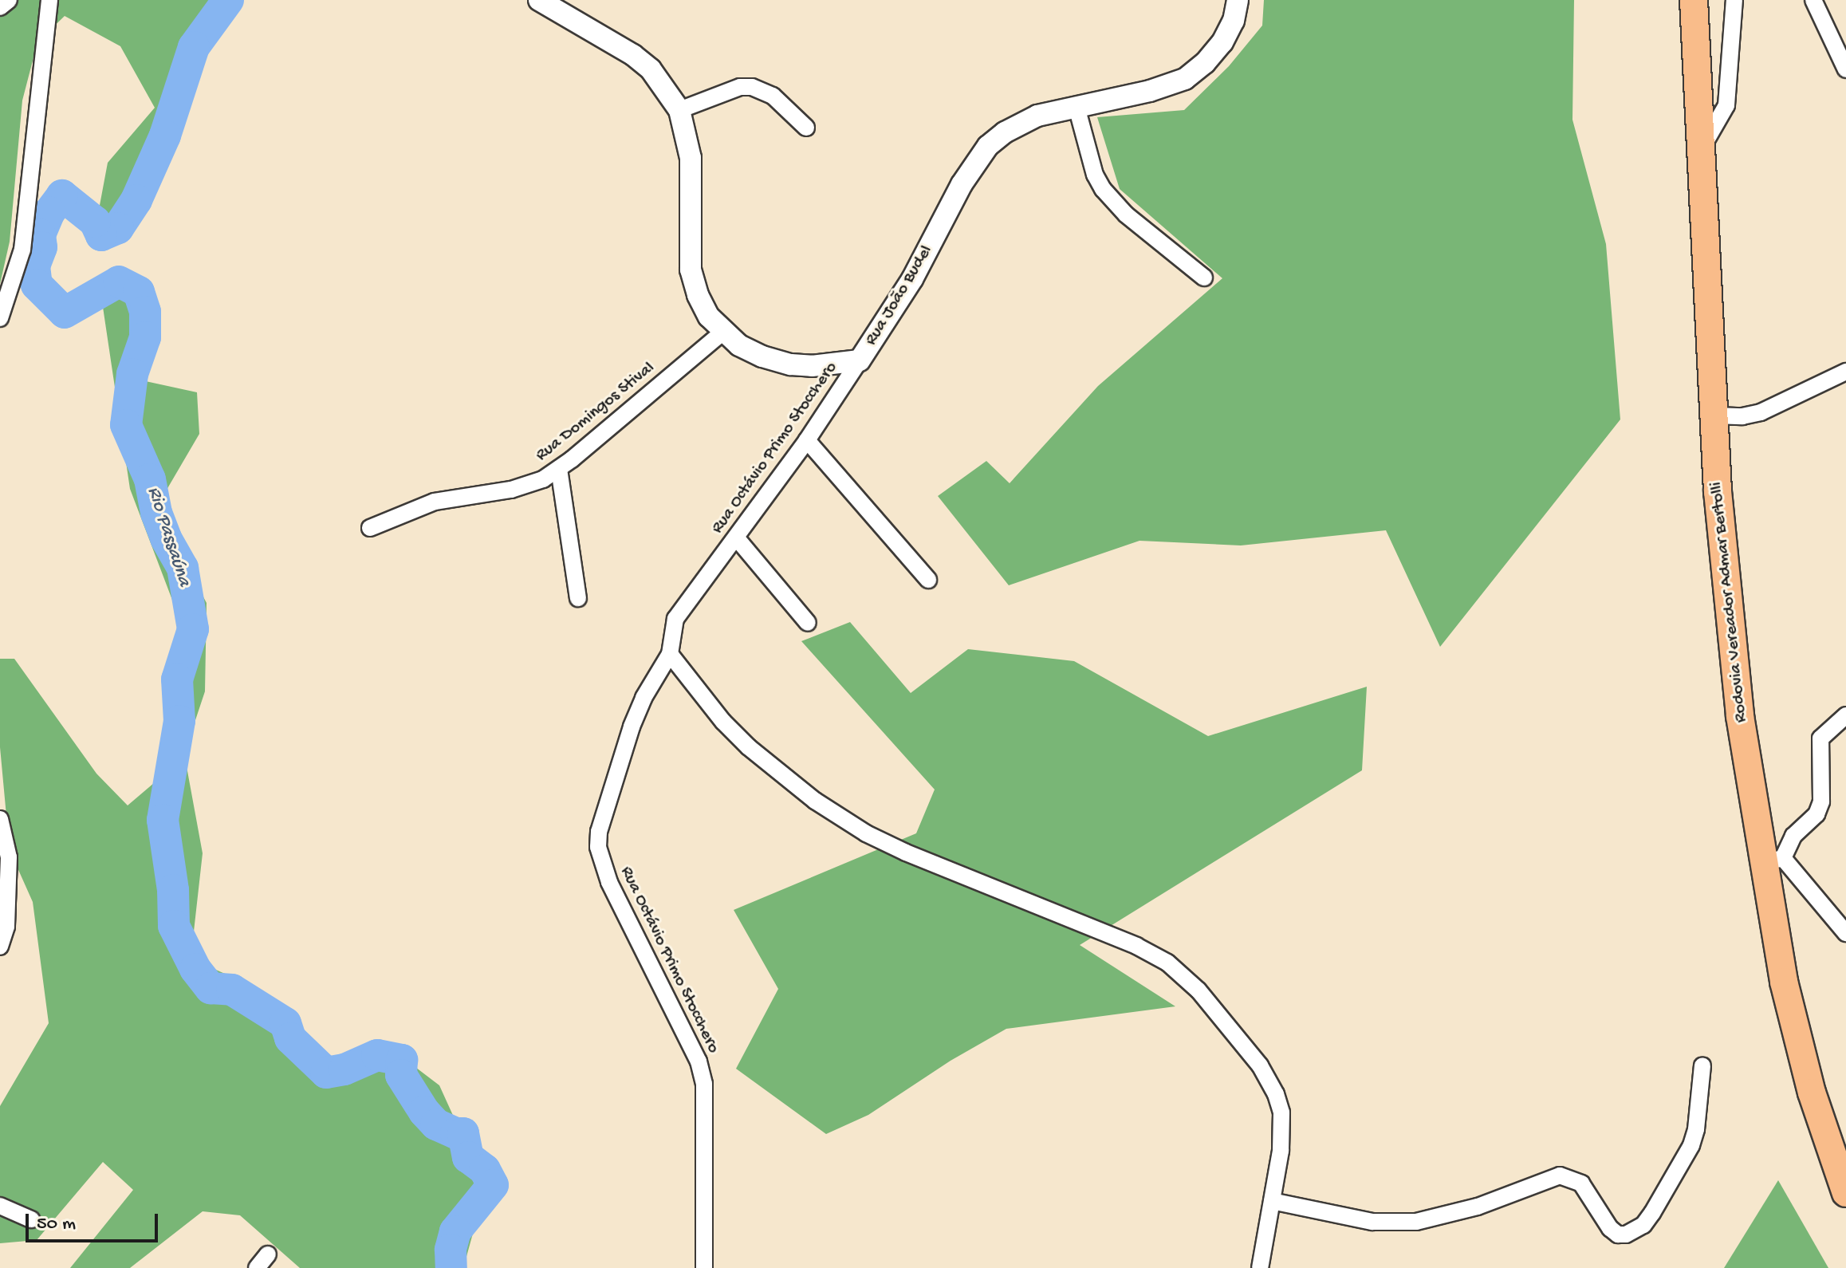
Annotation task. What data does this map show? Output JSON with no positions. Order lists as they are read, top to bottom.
{
  "streets": {
    "highway": ["Rodovia Vereador Admar Bertolli"],
    "street": ["Rua João Budel", "Rua Domingos Stival", "Rua Octávio Primo Stocchero"]
  },
  "crossings": [
    ["Rua João Budel", "Rua Domingos Stival"],
    ["Rua João Budel", "Rua Octávio Primo Stocchero"]
  ],
  "water": ["Rio Passaúna"],
  "scale_bar": "50 m"
}
